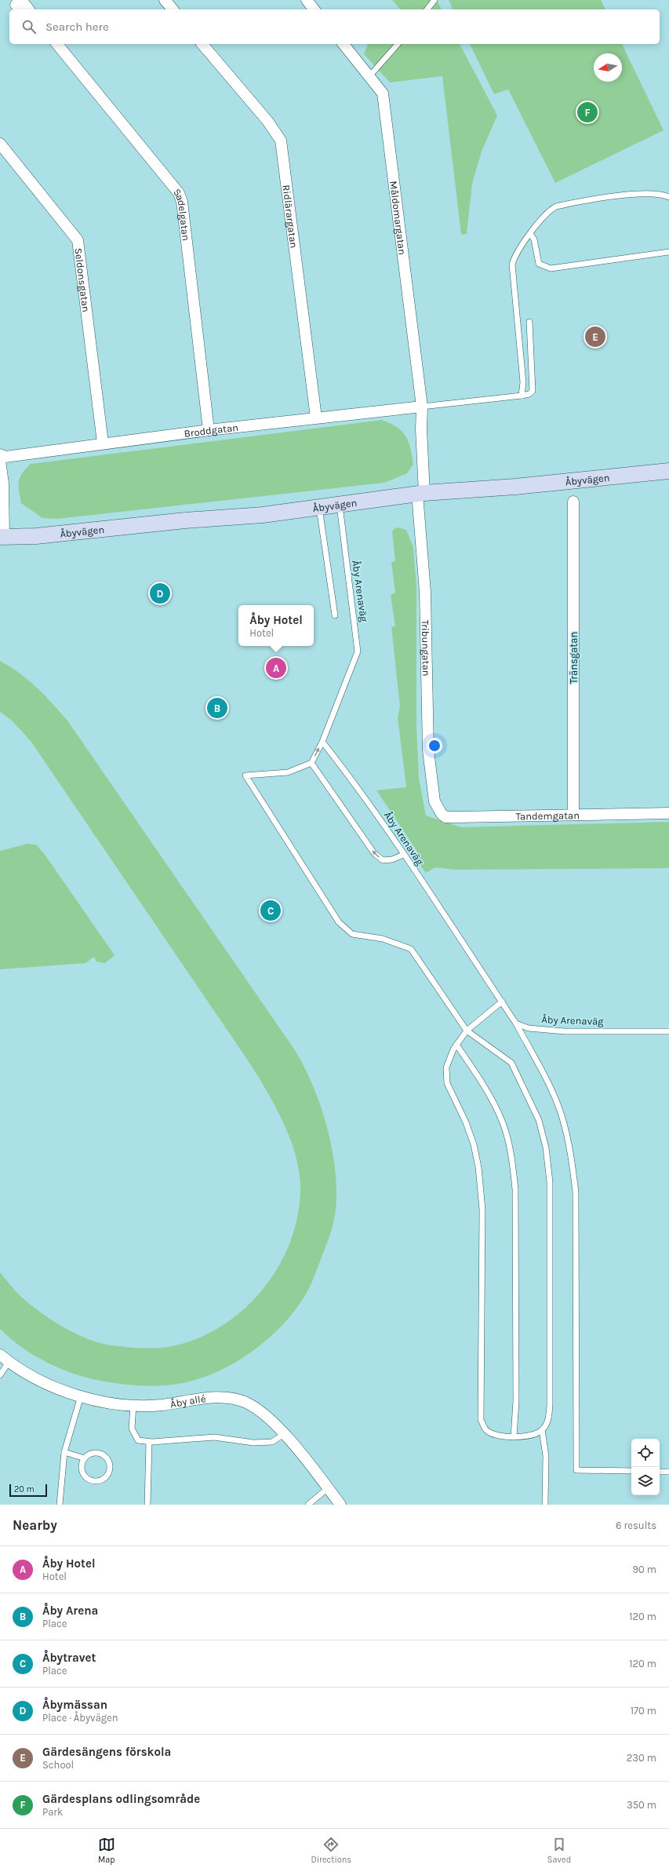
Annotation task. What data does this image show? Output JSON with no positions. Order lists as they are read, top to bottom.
{
  "streets": {
    "street": [
      "Sadelgatan",
      "Ridlärargatan",
      "Måldomargatan",
      "Seldonsgatan",
      "Broddgatan",
      "Åbyvägen",
      "Tribungatan",
      "Tränsgatan",
      "Tandemgatan",
      "Åby allé"
    ],
    "lane": ["Åby Arenaväg"]
  },
  "crossings": [
    ["Sadelgatan", "Broddgatan"],
    ["Ridlärargatan", "Broddgatan"],
    ["Måldomargatan", "Broddgatan"],
    ["Måldomargatan", "Åbyvägen"],
    ["Måldomargatan", "Tribungatan"],
    ["Seldonsgatan", "Broddgatan"],
    ["Åbyvägen", "Åby Arenaväg"],
    ["Åbyvägen", "Tribungatan"],
    ["Tribungatan", "Tandemgatan"],
    ["Tränsgatan", "Tandemgatan"]
  ],
  "scale_bar": "20 m",
  "north": "left",
  "page": {
    "search": "Search here",
    "pins": [
      "F",
      "E",
      "D",
      "A",
      "B",
      "C"
    ],
    "popup": ["Åby Hotel", "Hotel"],
    "scale": "20 m",
    "heading": ["Nearby", "6 results"],
    "list": [
      {
        "mark": "A",
        "name": "Åby Hotel",
        "note": "Hotel",
        "value": "90 m"
      },
      {
        "mark": "B",
        "name": "Åby Arena",
        "note": "Place",
        "value": "120 m"
      },
      {
        "mark": "C",
        "name": "Åbytravet",
        "note": "Place",
        "value": "120 m"
      },
      {
        "mark": "D",
        "name": "Åbymässan",
        "note": "Place · Åbyvägen",
        "value": "170 m"
      },
      {
        "mark": "E",
        "name": "Gärdesängens förskola",
        "note": "School",
        "value": "230 m"
      },
      {
        "mark": "F",
        "name": "Gärdesplans odlingsområde",
        "note": "Park",
        "value": "350 m"
      }
    ],
    "nav": ["Map", "Directions", "Saved"]
  }
}
